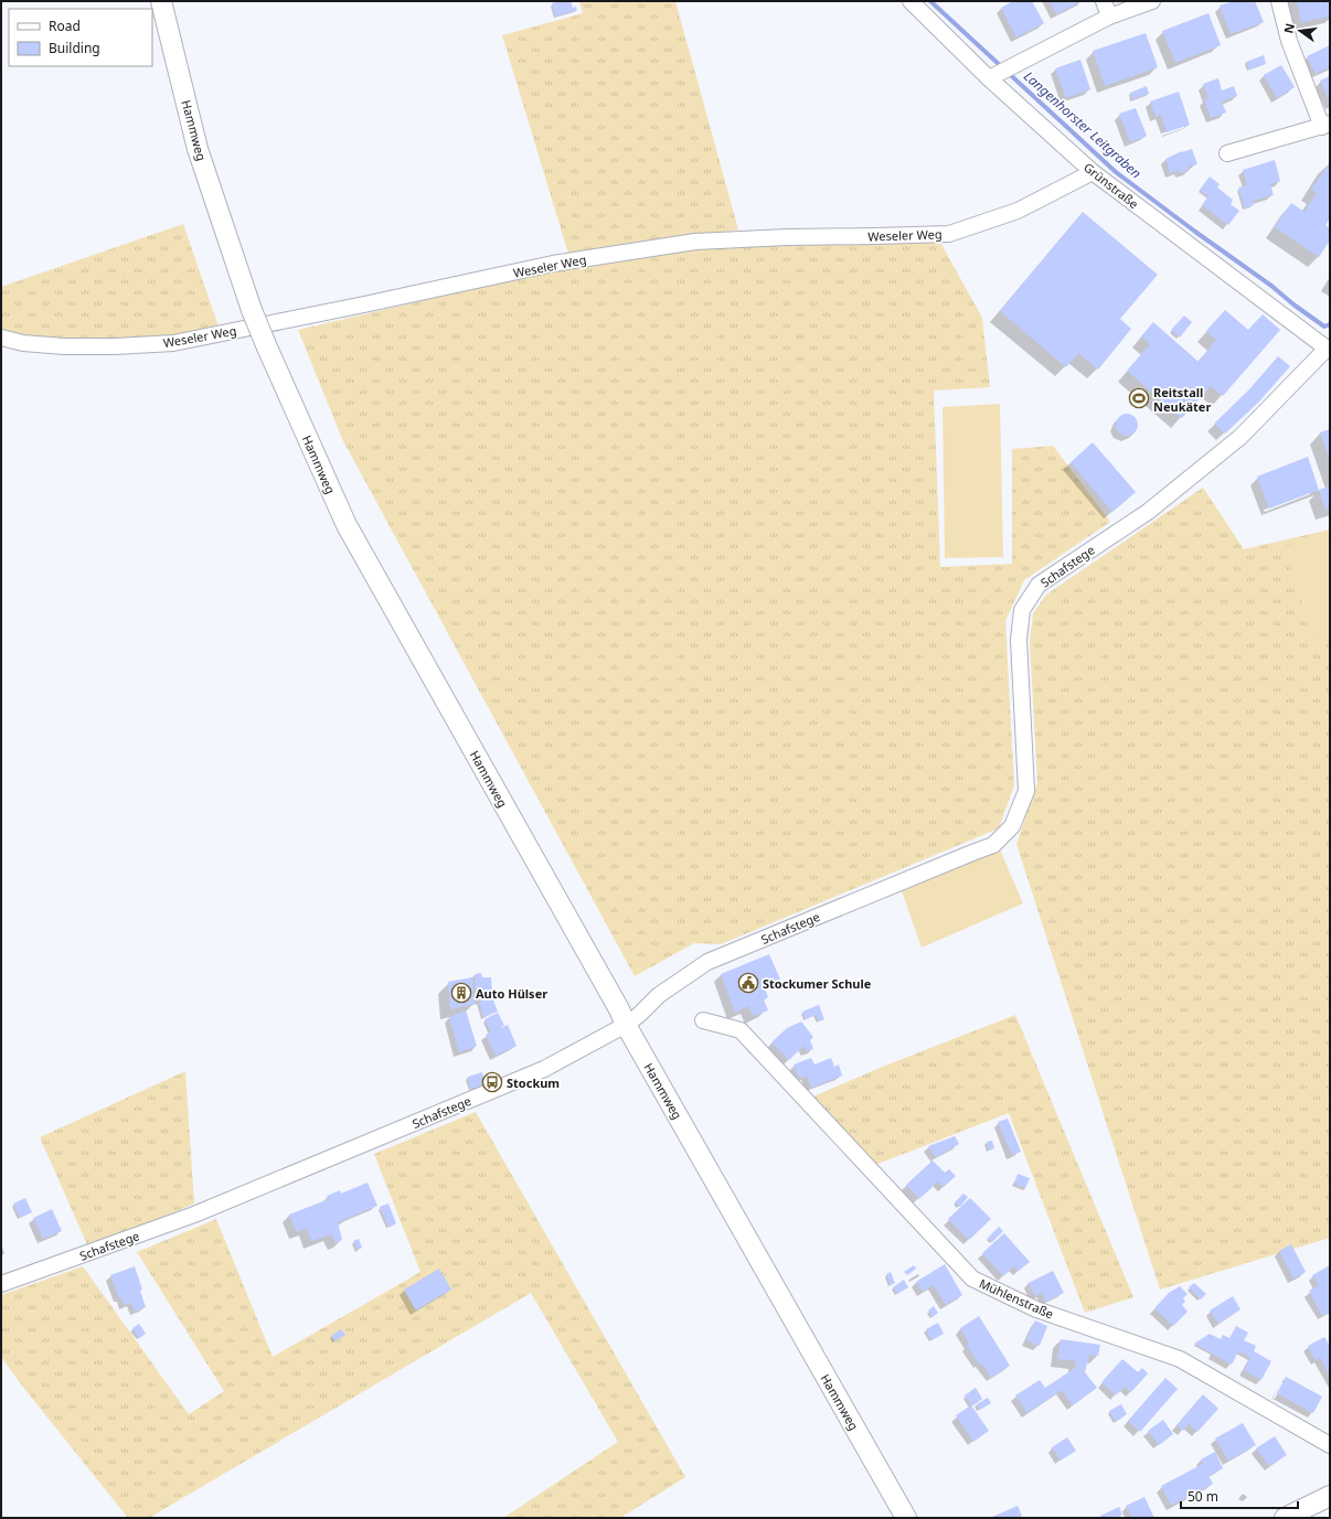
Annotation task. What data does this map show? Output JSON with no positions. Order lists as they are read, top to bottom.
{
  "streets": {
    "main road": ["Hammweg"],
    "street": [
      "Grünstraße",
      "Weseler Weg",
      "Schafstege",
      "Mühlenstraße"
    ]
  },
  "crossings": [
    ["Hammweg", "Schafstege"],
    ["Grünstraße", "Weseler Weg"],
    ["Grünstraße", "Schafstege"]
  ],
  "water": ["Langenhorster Leitgraben"],
  "places": {
    "sports": ["Reitstall Neukäter"],
    "public building": ["Stockumer Schule"],
    "building": ["Auto Hülser"],
    "bus stop": ["Stockum"]
  },
  "legend": ["Road", "Building"],
  "scale_bar": "50 m",
  "north": "left"
}
